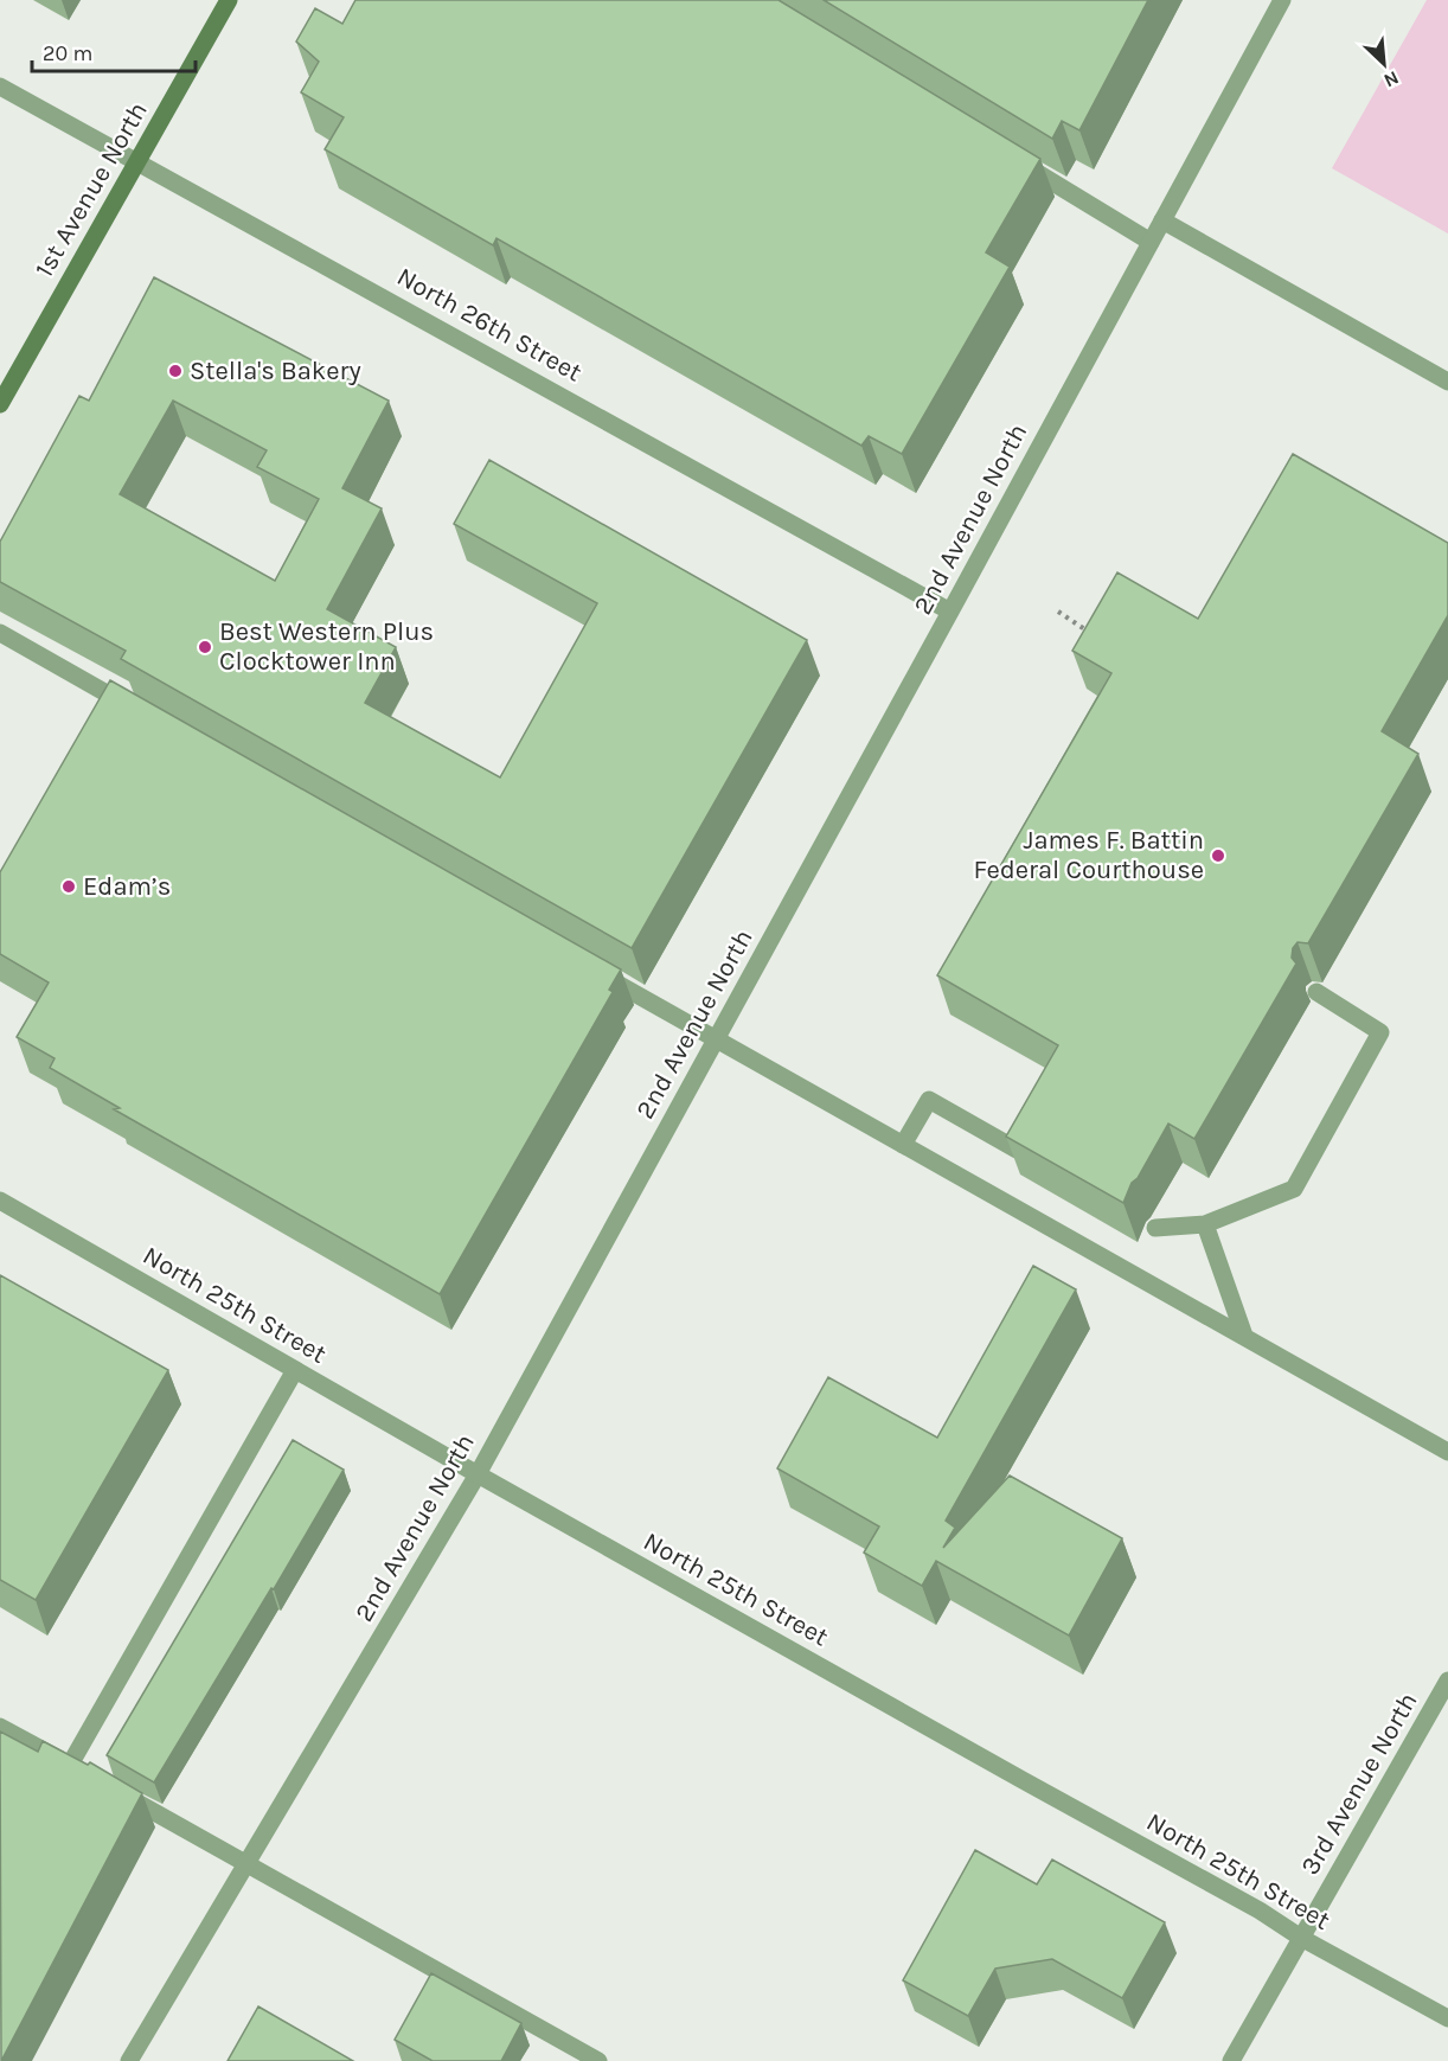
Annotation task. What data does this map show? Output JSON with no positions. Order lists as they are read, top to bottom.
{
  "streets": {
    "main road": ["1st Avenue North"],
    "street": [
      "North 26th Street",
      "2nd Avenue North",
      "North 25th Street",
      "3rd Avenue North"
    ]
  },
  "crossings": [
    ["1st Avenue North", "North 26th Street"],
    ["North 26th Street", "2nd Avenue North"],
    ["2nd Avenue North", "North 25th Street"],
    ["North 25th Street", "3rd Avenue North"]
  ],
  "places": [
    "Stella's Bakery",
    "Best Western Plus Clocktower Inn",
    "James F. Battin Federal Courthouse",
    "Edam’s"
  ],
  "scale_bar": "20 m",
  "north": "bottom right"
}
